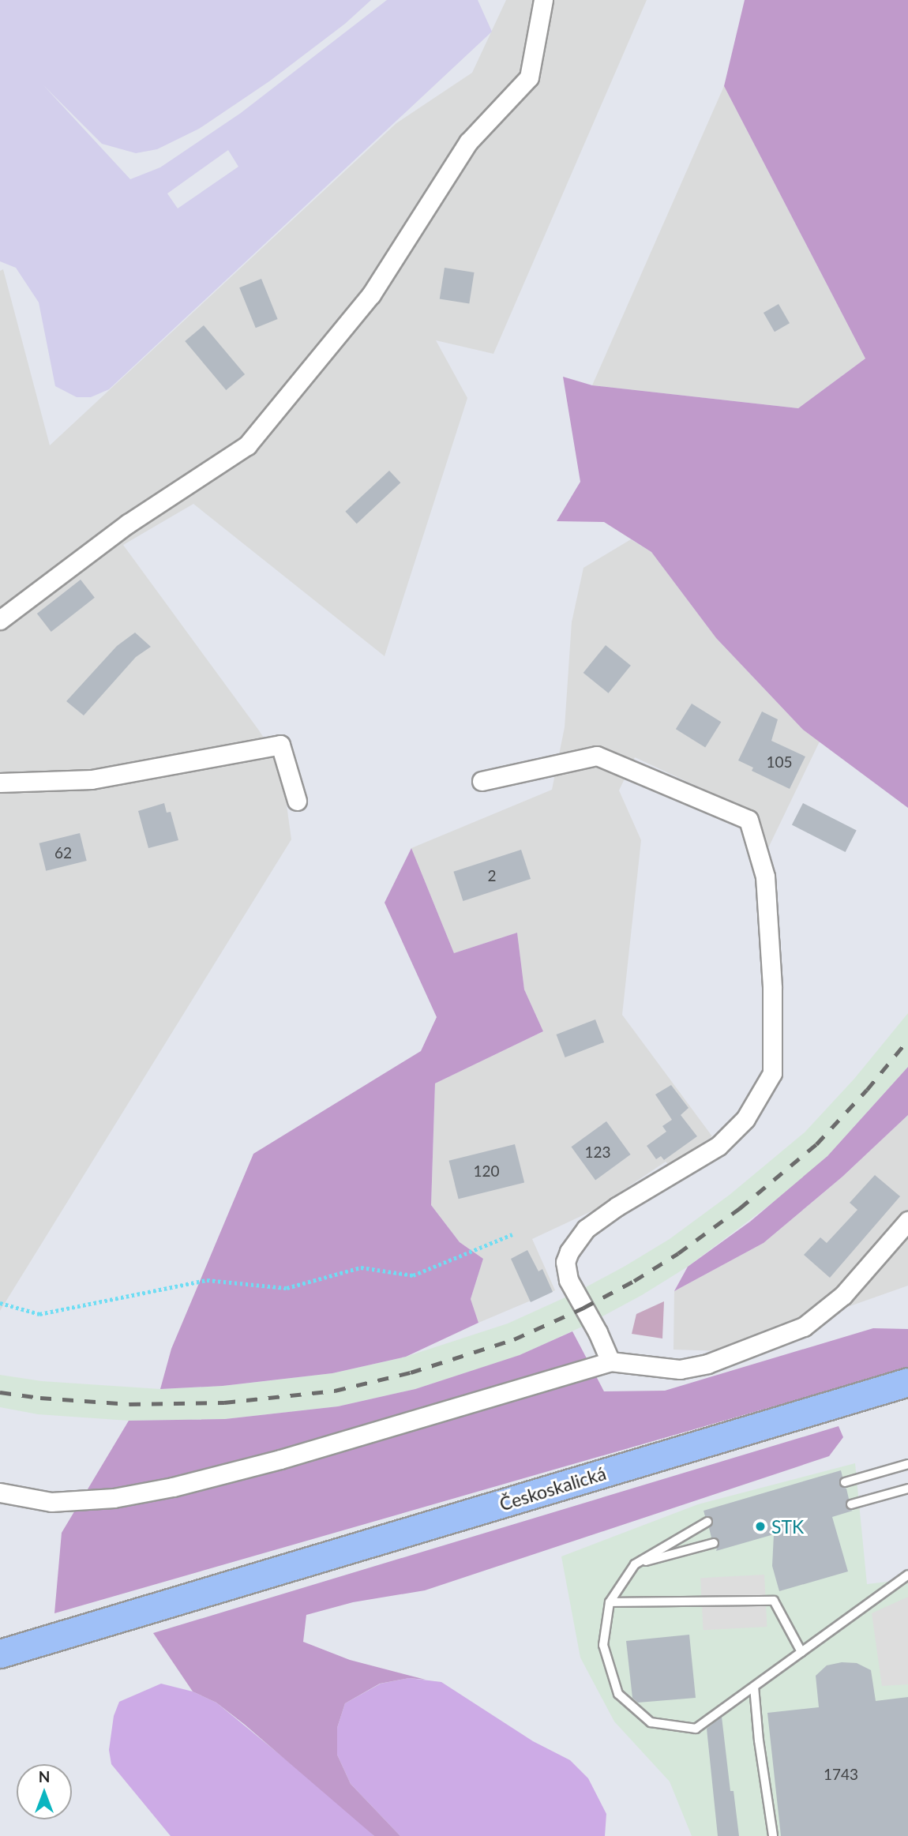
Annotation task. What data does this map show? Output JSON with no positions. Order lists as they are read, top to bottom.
{
  "streets": {
    "main road": ["Českoskalická"]
  },
  "places": ["STK"],
  "house_numbers": [
    "105",
    "62",
    "2",
    "123",
    "120",
    "1743"
  ],
  "north": "top"
}
